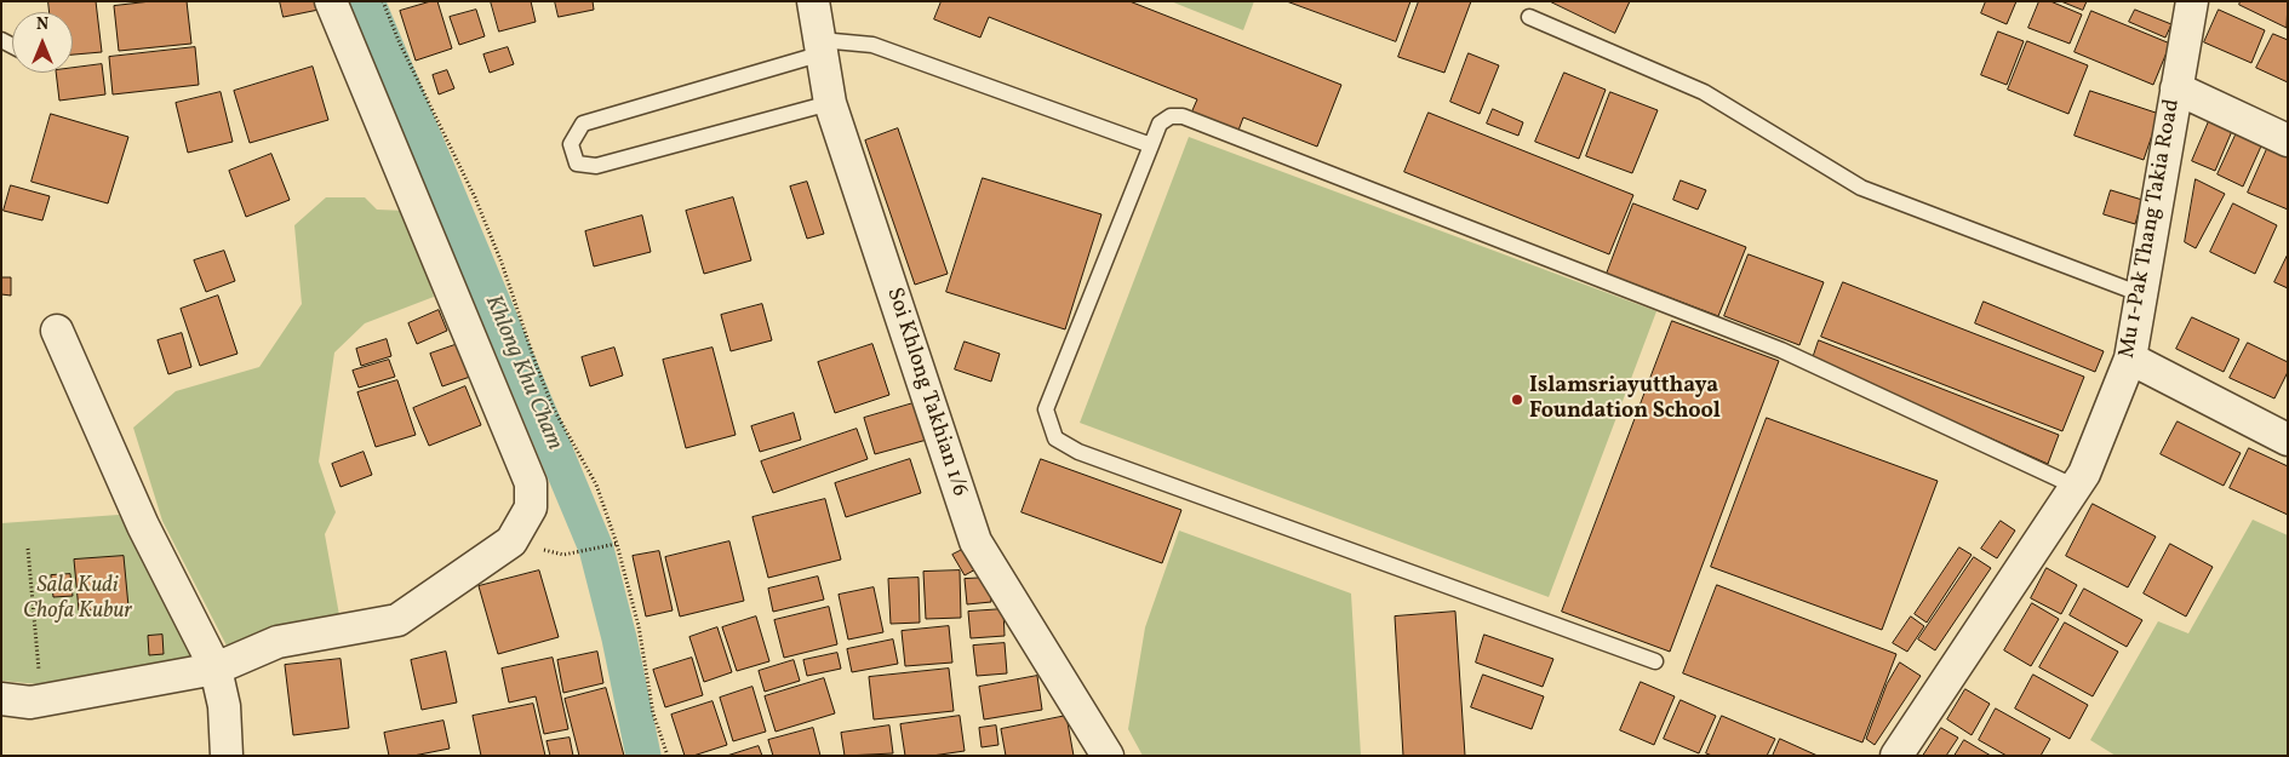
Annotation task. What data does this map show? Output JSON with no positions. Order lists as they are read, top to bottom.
{
  "streets": {
    "street": ["Mu 1-Pak Thang Takia Road", "Soi Khlong Takhian 1/6"]
  },
  "water": ["Khlong Khu Cham"],
  "parks": ["Sala Kudi Chofa Kubur"],
  "places": ["Islamsriayutthaya Foundation School"],
  "north": "top"
}
